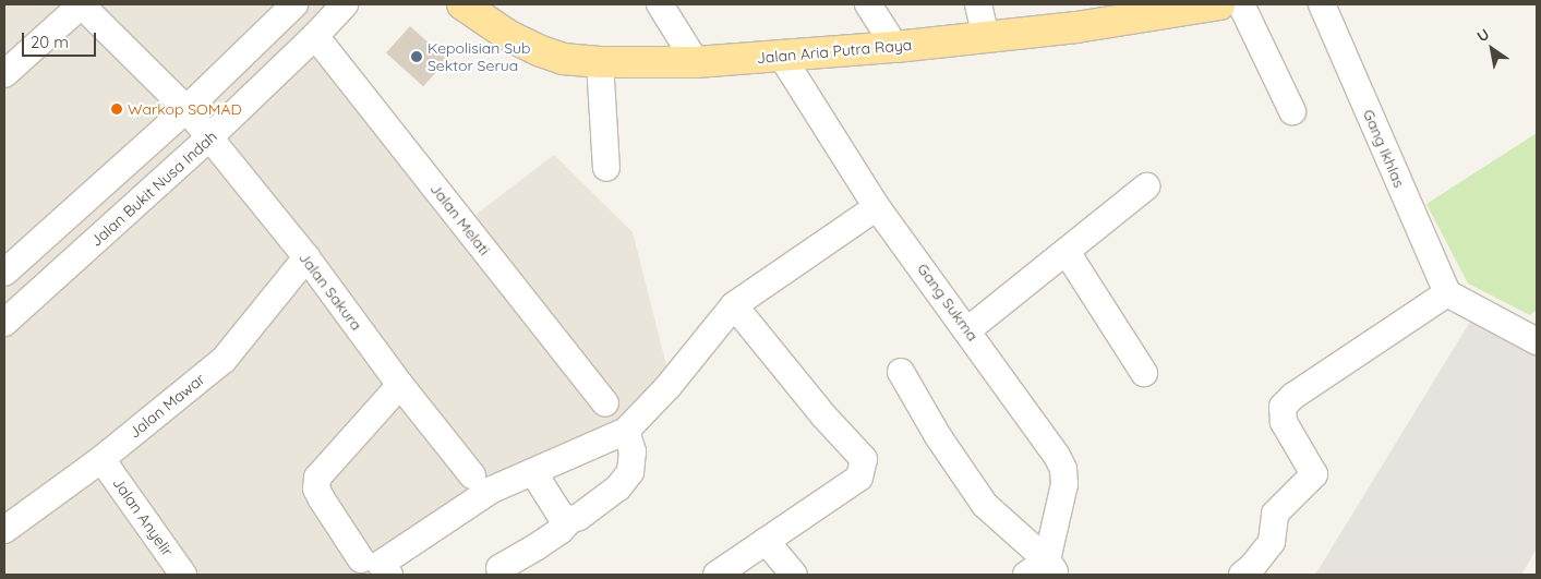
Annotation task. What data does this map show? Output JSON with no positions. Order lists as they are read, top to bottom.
{
  "streets": {
    "main road": ["Jalan Aria Putra Raya"],
    "street": [
      "Gang Ikhlas",
      "Jalan Bukit Nusa Indah",
      "Jalan Melati",
      "Jalan Sakura",
      "Gang Sukma",
      "Jalan Mawar",
      "Jalan Anyelir"
    ]
  },
  "crossings": [
    ["Jalan Aria Putra Raya", "Gang Sukma"],
    ["Jalan Bukit Nusa Indah", "Jalan Melati"],
    ["Jalan Bukit Nusa Indah", "Jalan Sakura"],
    ["Jalan Sakura", "Jalan Mawar"],
    ["Jalan Mawar", "Jalan Anyelir"]
  ],
  "places": ["Kepolisian Sub Sektor Serua", "Warkop SOMAD"],
  "scale_bar": "20 m",
  "north": "top left"
}
